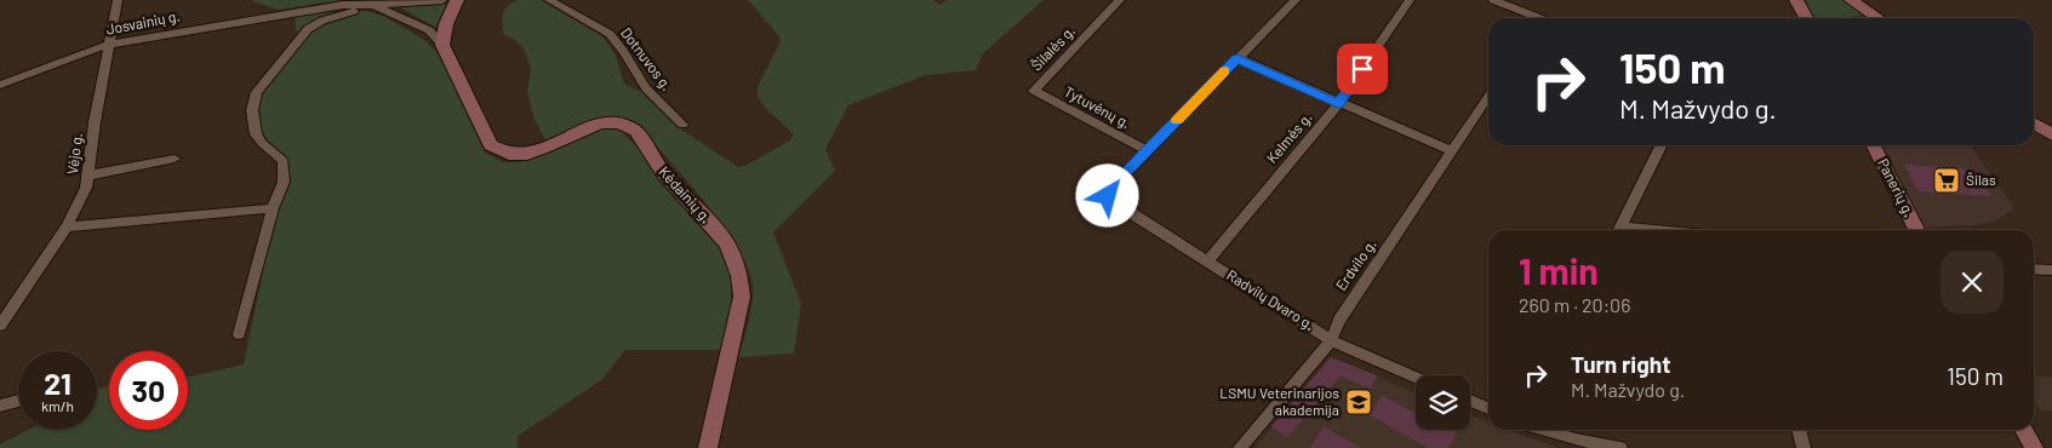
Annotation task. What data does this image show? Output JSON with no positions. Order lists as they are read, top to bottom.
{
  "streets": {
    "main road": ["Kėdainių g."],
    "street": [
      "Josvainių g.",
      "Šilalės g.",
      "Dotnuvos g.",
      "Tytuvėnų g.",
      "Kelmės g.",
      "Vėjo g.",
      "Panerių g.",
      "Erdvilo g.",
      "Radvilų Dvaro g."
    ]
  },
  "crossings": [
    ["Josvainių g.", "Vėjo g."],
    ["Šilalės g.", "Tytuvėnų g."],
    ["Tytuvėnų g.", "Radvilų Dvaro g."],
    ["Kelmės g.", "Radvilų Dvaro g."],
    ["Erdvilo g.", "Radvilų Dvaro g."]
  ],
  "places": {
    "supermarket": ["Šilas"],
    "school or university": ["LSMU Veterinarijos akademija"]
  },
  "page": {
    "turn": ["150 m", "M. Mažvydo g."],
    "heading": ["1 min", "260 m · 20:06"],
    "list": [
      {
        "name": "Turn right",
        "note": "M. Mažvydo g.",
        "value": "150 m"
      }
    ],
    "speed": "21 km/h",
    "limit": "30"
  }
}
